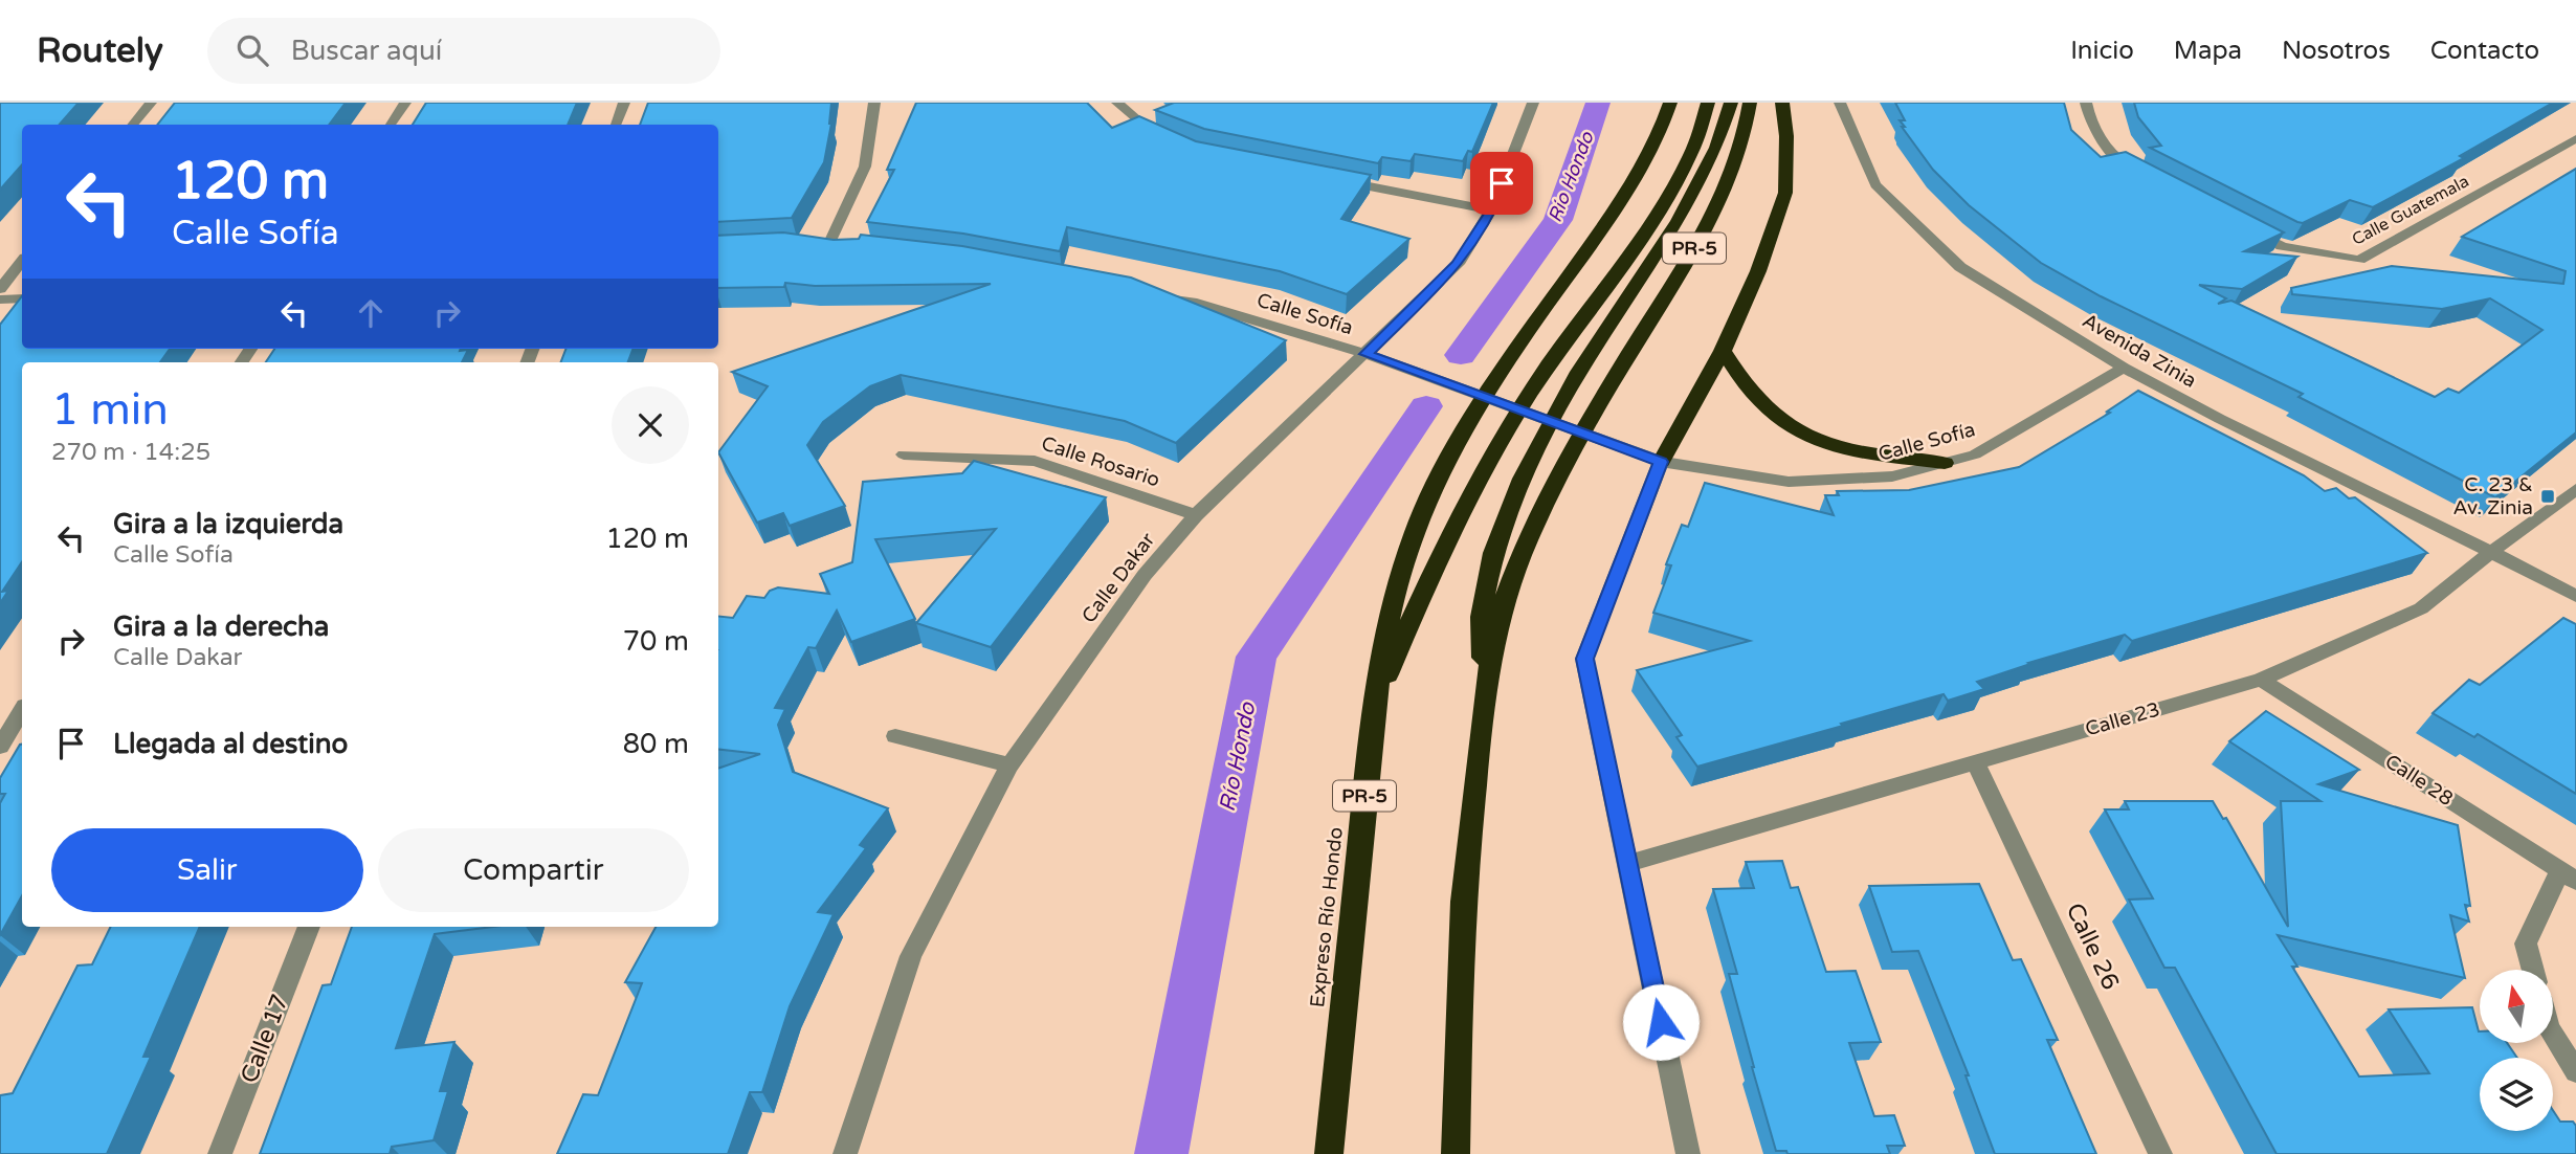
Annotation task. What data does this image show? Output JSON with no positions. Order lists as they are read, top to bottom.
{
  "streets": {
    "highway": ["PR-5", "Expreso Río Hondo"],
    "street": [
      "Calle Guatemala",
      "Calle Sofía",
      "Avenida Zinia",
      "Calle Rosario",
      "Calle Dakar",
      "Calle 23",
      "Calle 28",
      "Calle 26",
      "Calle 17"
    ]
  },
  "crossings": [
    ["Calle Sofía", "Avenida Zinia"],
    ["Calle Sofía", "Calle Dakar"],
    ["Avenida Zinia", "Calle 23"],
    ["Calle Rosario", "Calle Dakar"],
    ["Calle 23", "Calle 28"],
    ["Calle 23", "Calle 26"]
  ],
  "water": ["Río Hondo"],
  "places": {
    "transit": ["C. 23 & Av. Zinia"]
  },
  "north": "top",
  "page": {
    "header": "Routely",
    "search": "Buscar aquí",
    "nav": [
      "Inicio",
      "Mapa",
      "Nosotros",
      "Contacto"
    ],
    "turn": ["120 m", "Calle Sofía"],
    "heading": ["1 min", "270 m · 14:25"],
    "list": [
      {
        "name": "Gira a la izquierda",
        "note": "Calle Sofía",
        "value": "120 m"
      },
      {
        "name": "Gira a la derecha",
        "note": "Calle Dakar",
        "value": "70 m"
      },
      {
        "name": "Llegada al destino",
        "value": "80 m"
      }
    ],
    "buttons": ["Salir", "Compartir"]
  }
}
